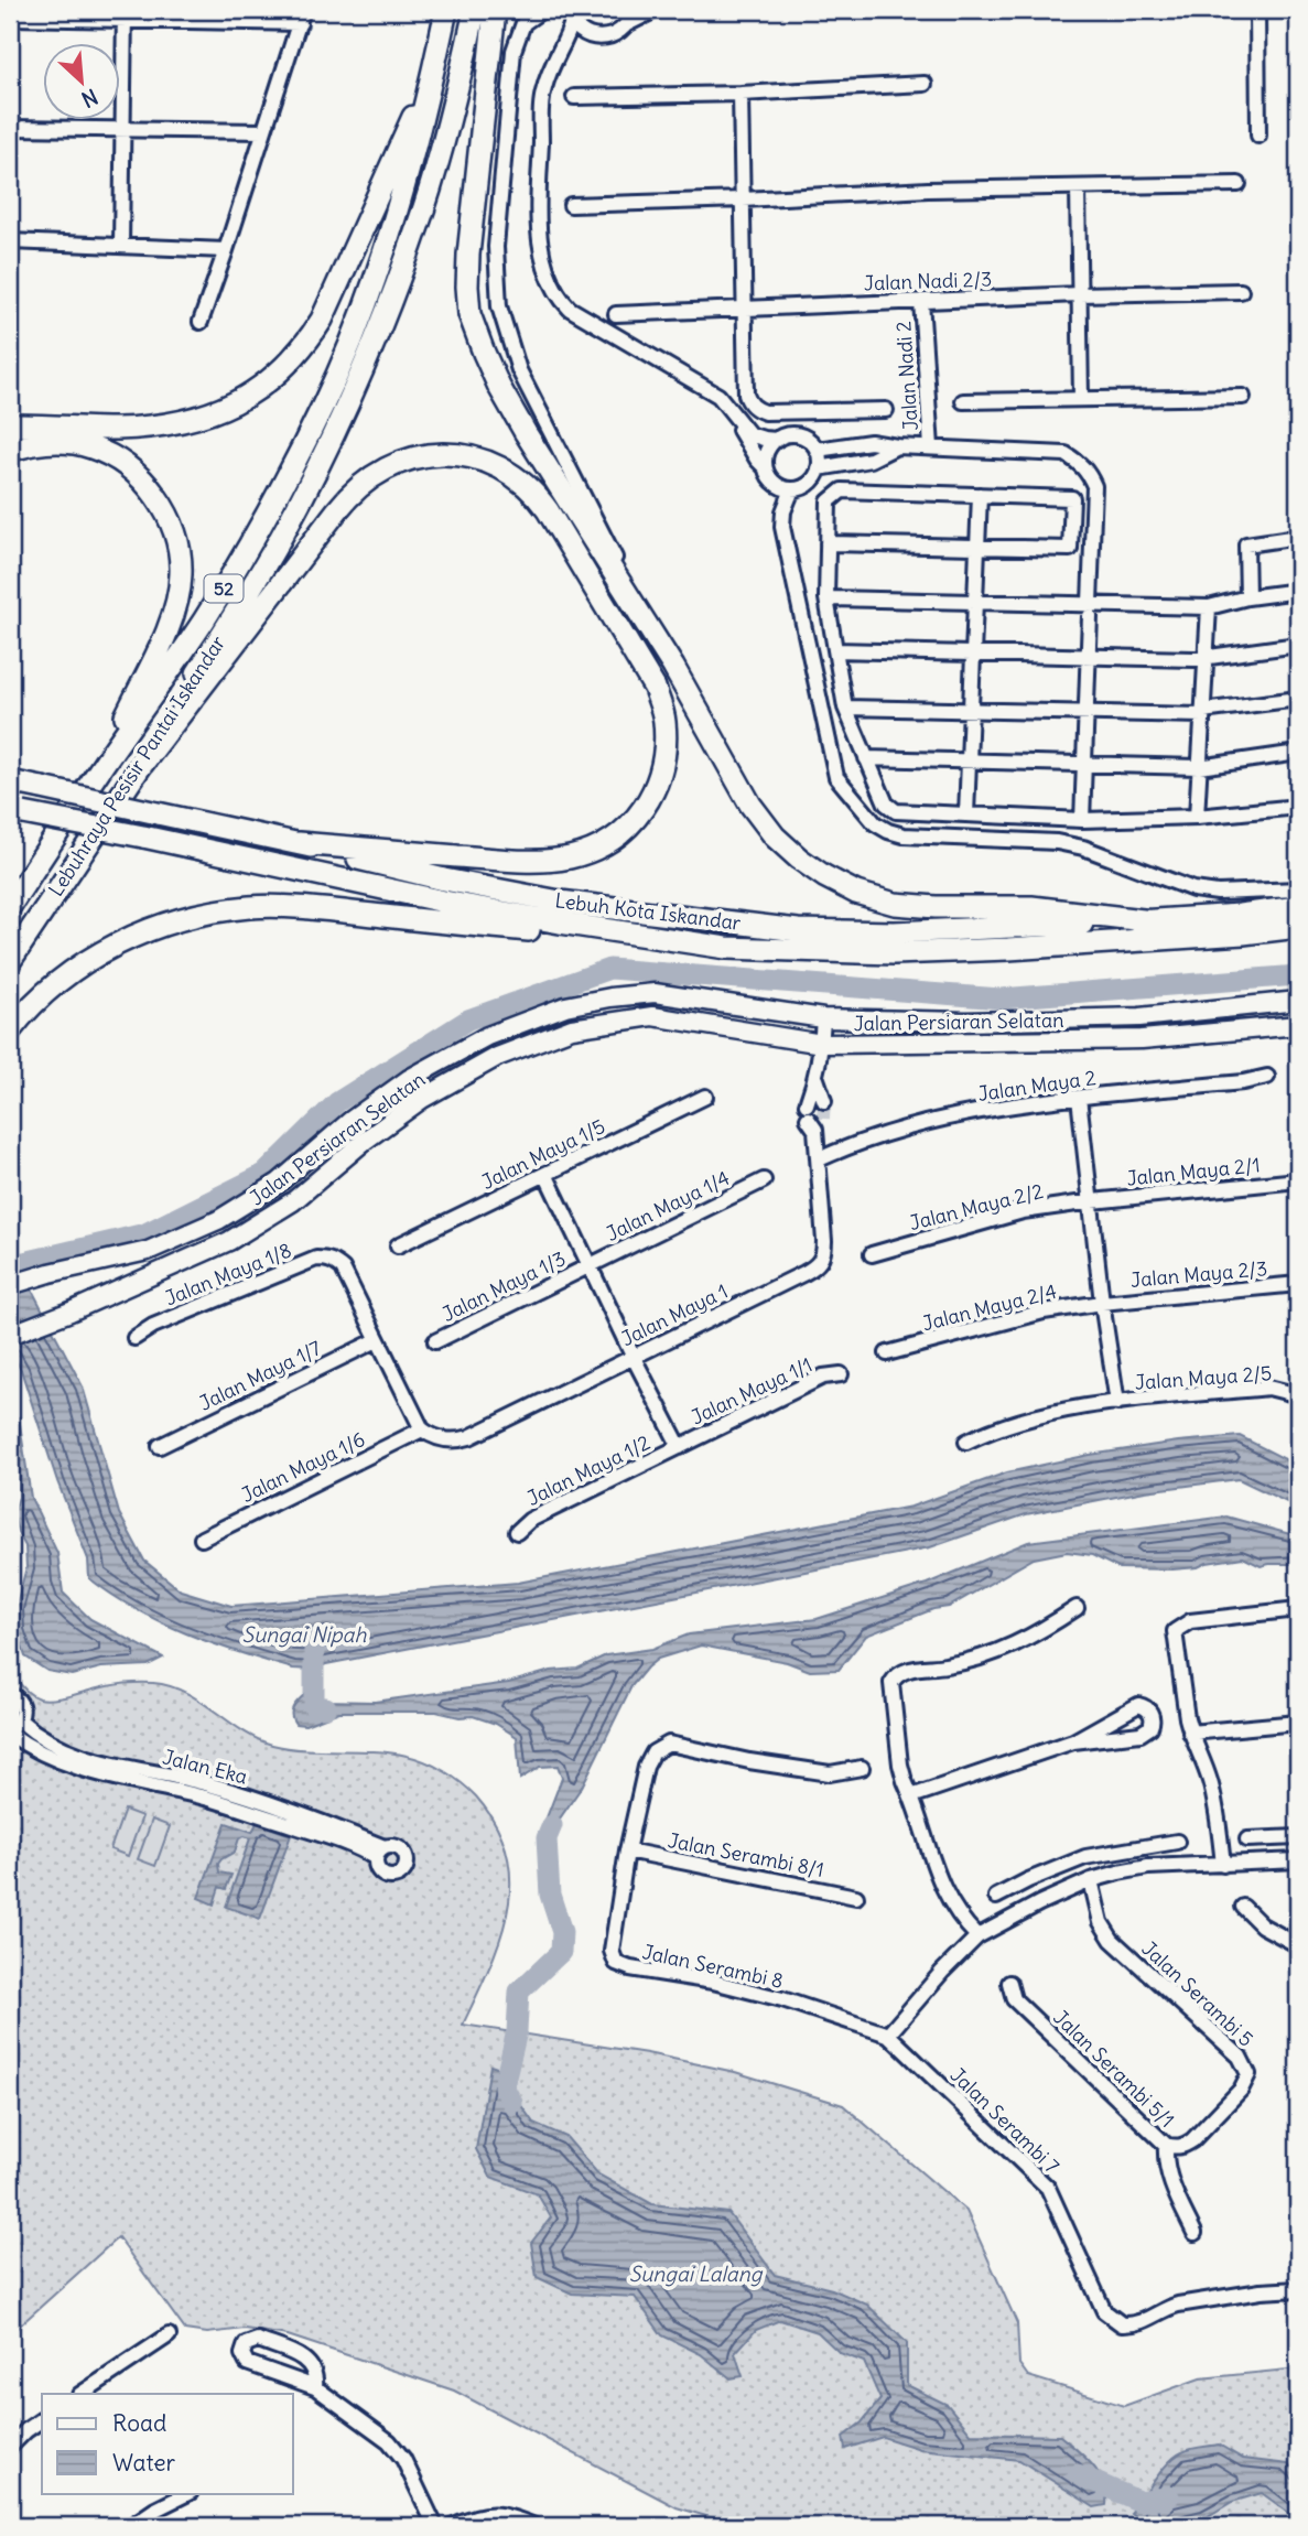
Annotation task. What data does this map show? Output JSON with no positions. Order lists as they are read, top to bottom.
{
  "streets": {
    "highway": ["52", "Lebuhraya Pesisir Pantai Iskandar", "Lebuh Kota Iskandar"],
    "street": [
      "Jalan Nadi 2/3",
      "Jalan Nadi 2",
      "Jalan Persiaran Selatan",
      "Jalan Maya 2",
      "Jalan Maya 1/5",
      "Jalan Maya 2/1",
      "Jalan Maya 1/4",
      "Jalan Maya 2/2",
      "Jalan Maya 1/8",
      "Jalan Maya 2/3",
      "Jalan Maya 1/3",
      "Jalan Maya 2/4",
      "Jalan Maya 1",
      "Jalan Maya 1/7",
      "Jalan Maya 2/5",
      "Jalan Maya 1/1",
      "Jalan Maya 1/6",
      "Jalan Maya 1/2",
      "Jalan Eka",
      "Jalan Serambi 8/1",
      "Jalan Serambi 8",
      "Jalan Serambi 5",
      "Jalan Serambi 5/1",
      "Jalan Serambi 7"
    ]
  },
  "crossings": [
    ["Jalan Nadi 2/3", "Jalan Nadi 2"],
    ["Jalan Persiaran Selatan", "Jalan Maya 1"],
    ["Jalan Maya 2", "Jalan Maya 1"],
    ["Jalan Maya 2/1", "Jalan Maya 2/2"],
    ["Jalan Maya 1/4", "Jalan Maya 1/3"],
    ["Jalan Maya 1/8", "Jalan Maya 1"],
    ["Jalan Maya 1/8", "Jalan Maya 1/7"],
    ["Jalan Maya 1/8", "Jalan Maya 1/6"],
    ["Jalan Maya 2/3", "Jalan Maya 2/4"],
    ["Jalan Maya 1", "Jalan Maya 1/6"],
    ["Jalan Maya 1/1", "Jalan Maya 1/2"],
    ["Jalan Serambi 8/1", "Jalan Serambi 8"],
    ["Jalan Serambi 8", "Jalan Serambi 7"],
    ["Jalan Serambi 5", "Jalan Serambi 5/1"]
  ],
  "water": ["Sungai Nipah", "Sungai Lalang"],
  "legend": ["Road", "Water"],
  "north": "bottom right"
}
